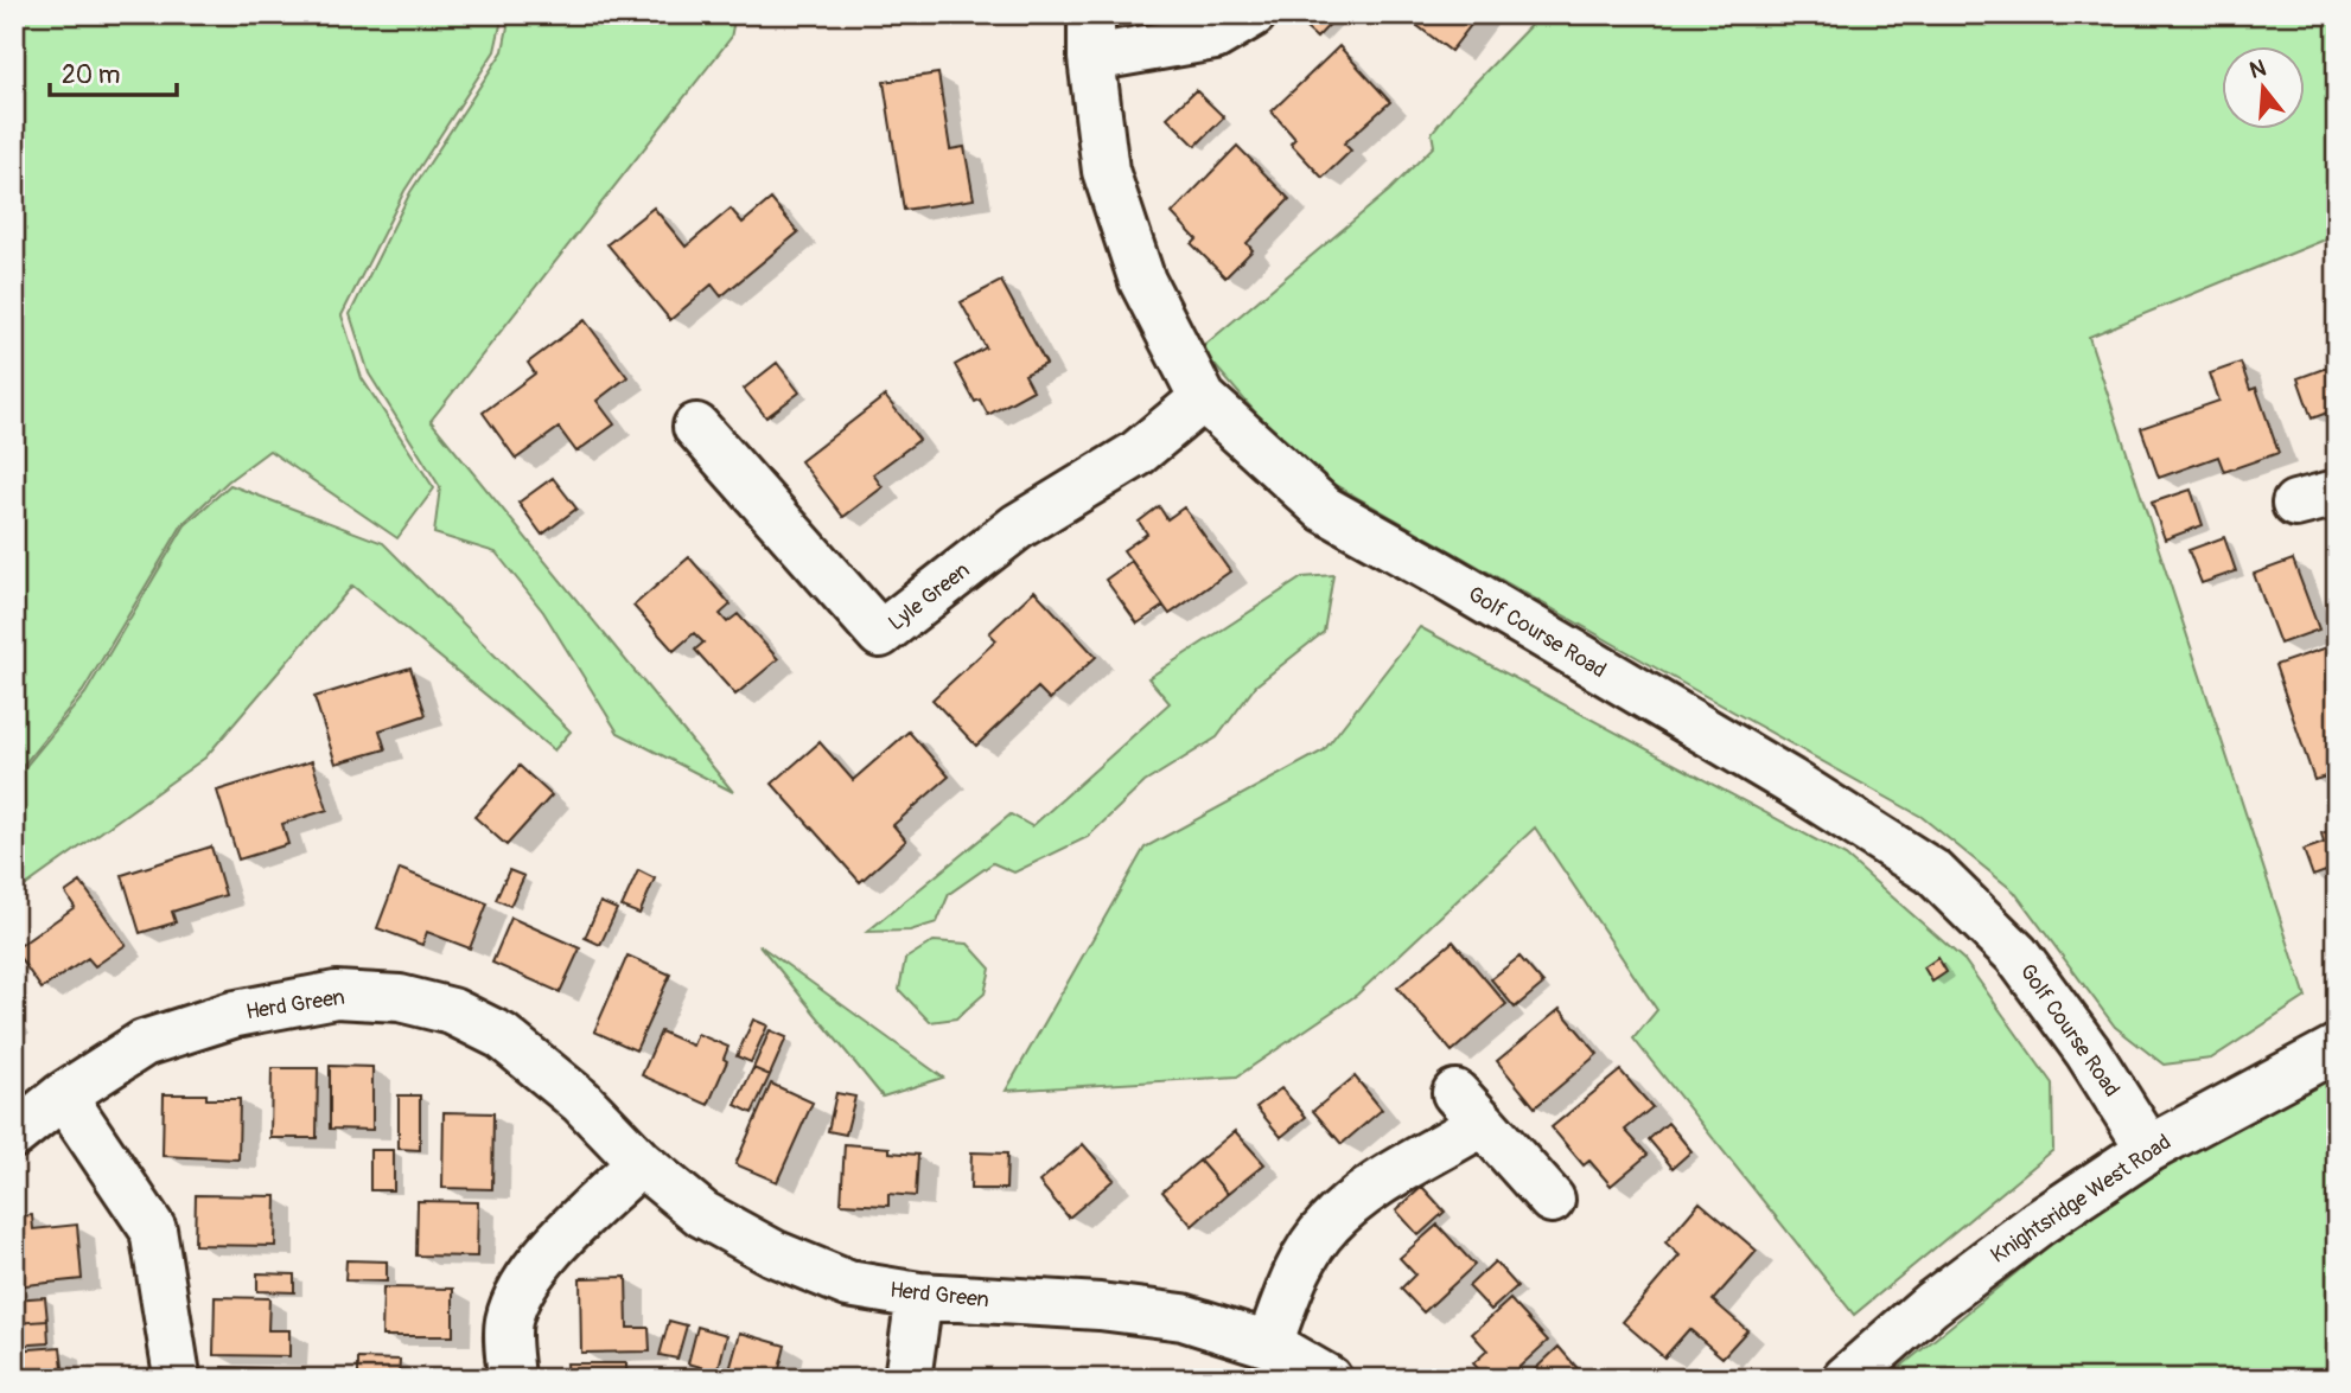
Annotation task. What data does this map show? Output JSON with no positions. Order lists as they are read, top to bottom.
{
  "streets": {
    "street": [
      "Lyle Green",
      "Golf Course Road",
      "Herd Green",
      "Knightsridge West Road"
    ]
  },
  "crossings": [
    ["Lyle Green", "Golf Course Road"],
    ["Golf Course Road", "Knightsridge West Road"]
  ],
  "scale_bar": "20 m",
  "north": "top"
}
